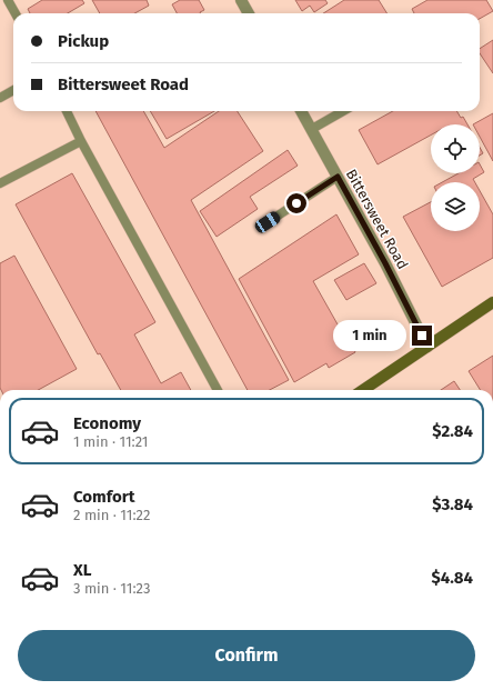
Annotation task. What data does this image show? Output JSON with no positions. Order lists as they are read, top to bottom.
{
  "streets": {
    "street": ["Bittersweet Road"]
  },
  "page": {
    "banner": ["Pickup", "Bittersweet Road"],
    "bubble": "1 min",
    "list": [
      {
        "name": "Economy",
        "note": "1 min · 11:21",
        "value": "$2.84"
      },
      {
        "name": "Comfort",
        "note": "2 min · 11:22",
        "value": "$3.84"
      },
      {
        "name": "XL",
        "note": "3 min · 11:23",
        "value": "$4.84"
      }
    ],
    "buttons": "Confirm"
  }
}
